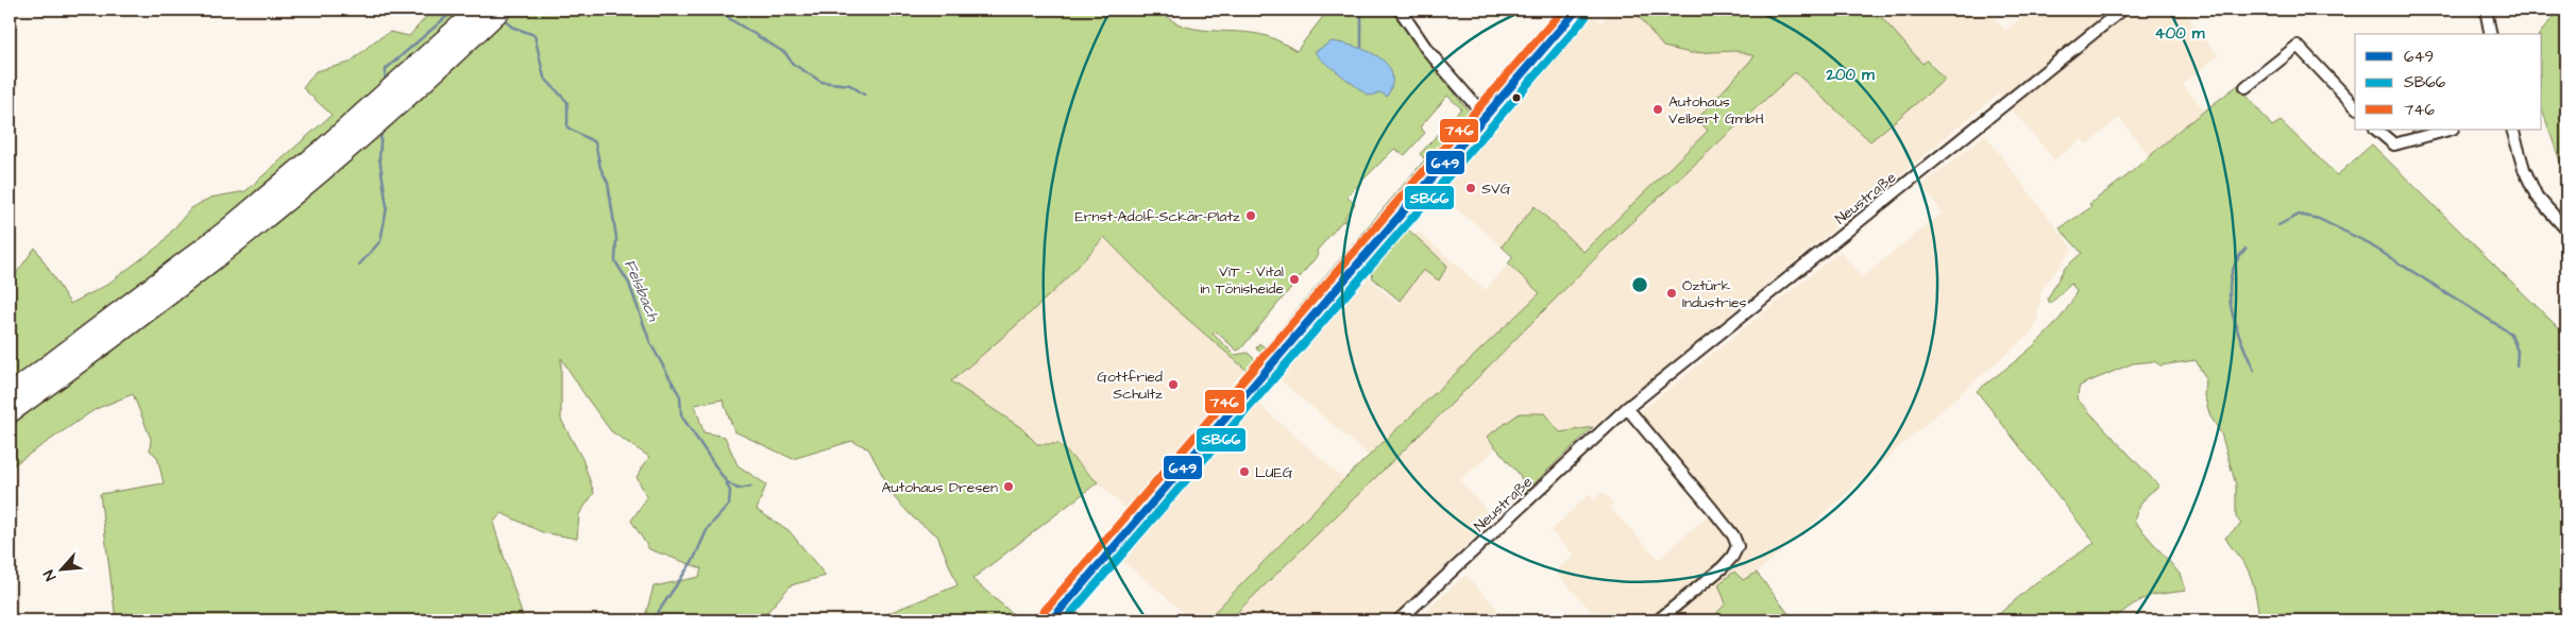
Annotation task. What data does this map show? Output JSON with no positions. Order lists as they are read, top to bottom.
{
  "streets": {
    "street": ["Neustraße"]
  },
  "water": ["Felsbach"],
  "places": [
    "Autohaus Velbert GmbH",
    "SVG",
    "Ernst-Adolf-Sckär-Platz",
    "ViT - Vital in Tönisheide",
    "Öztürk Industries",
    "Gottfried Schultz",
    "LUEG",
    "Autohaus Dresen"
  ],
  "lines": ["transit line 649", "transit line 746", "transit line SB66"],
  "legend": ["649", "SB66", "746"],
  "north": "bottom left",
  "rings": ["400 m", "200 m"]
}
